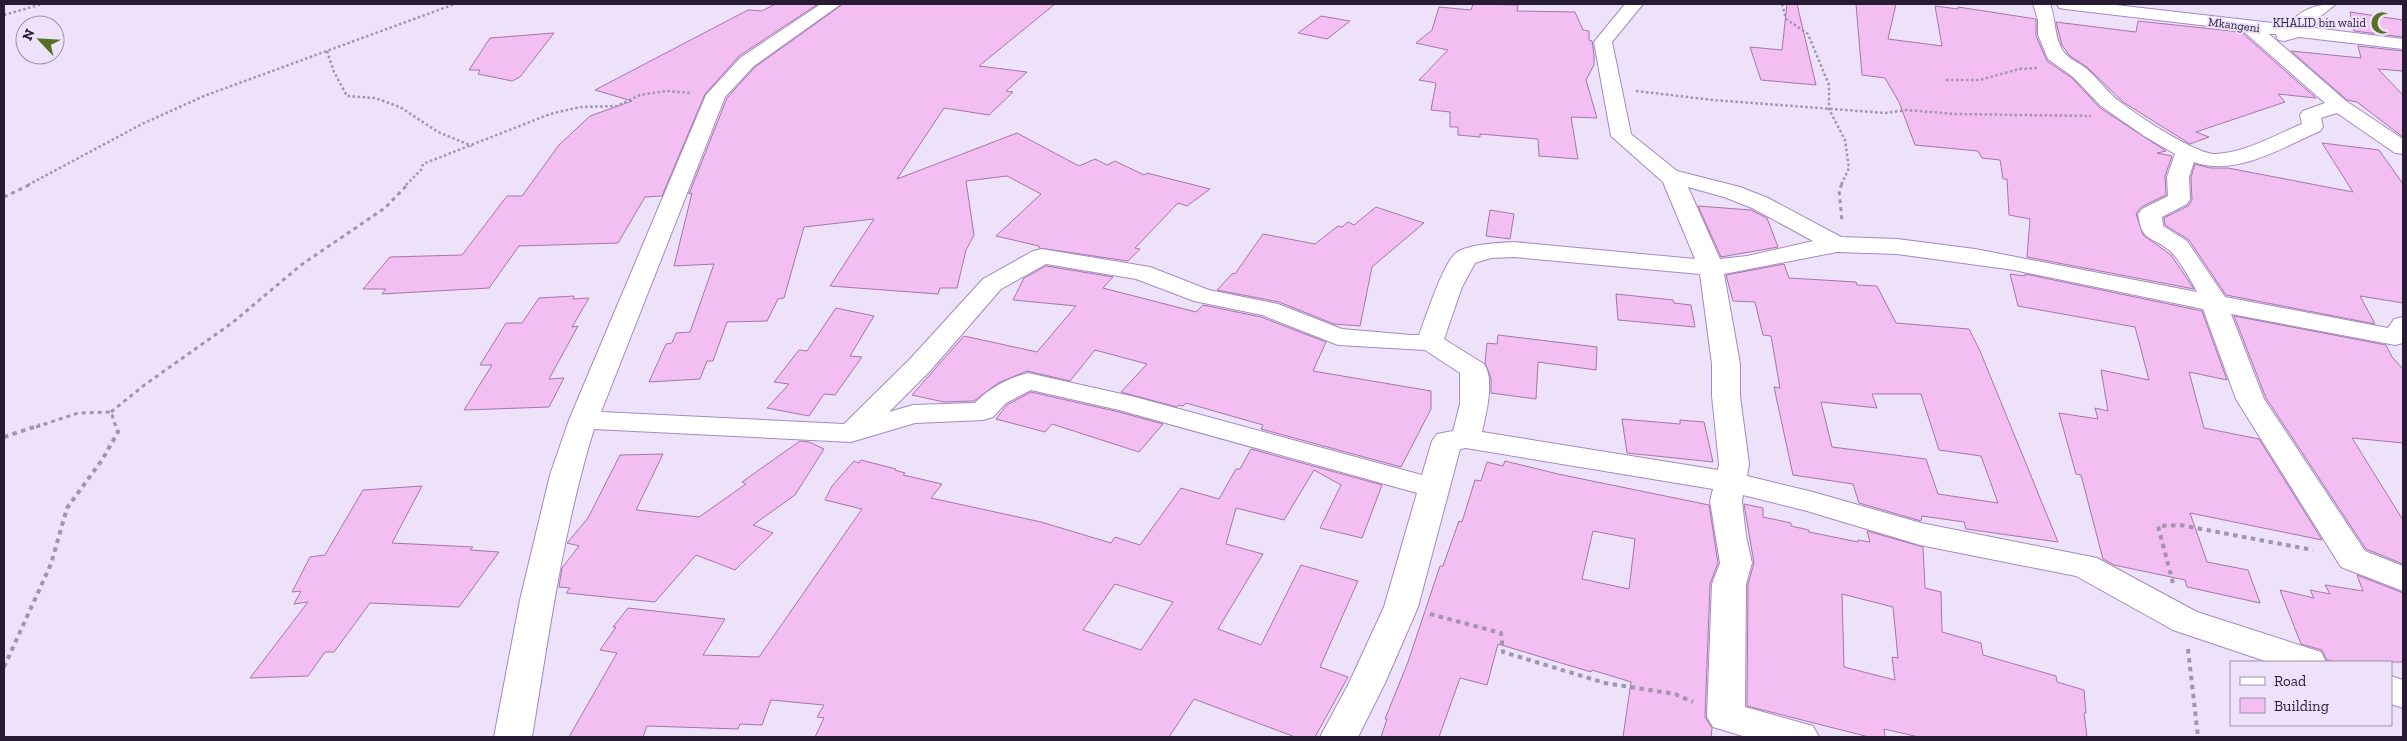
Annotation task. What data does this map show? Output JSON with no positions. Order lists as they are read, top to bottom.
{
  "streets": {
    "street": ["Mkangeni"]
  },
  "places": {
    "mosque": ["KHALID bin walid"]
  },
  "legend": ["Road", "Building"],
  "north": "top left"
}
